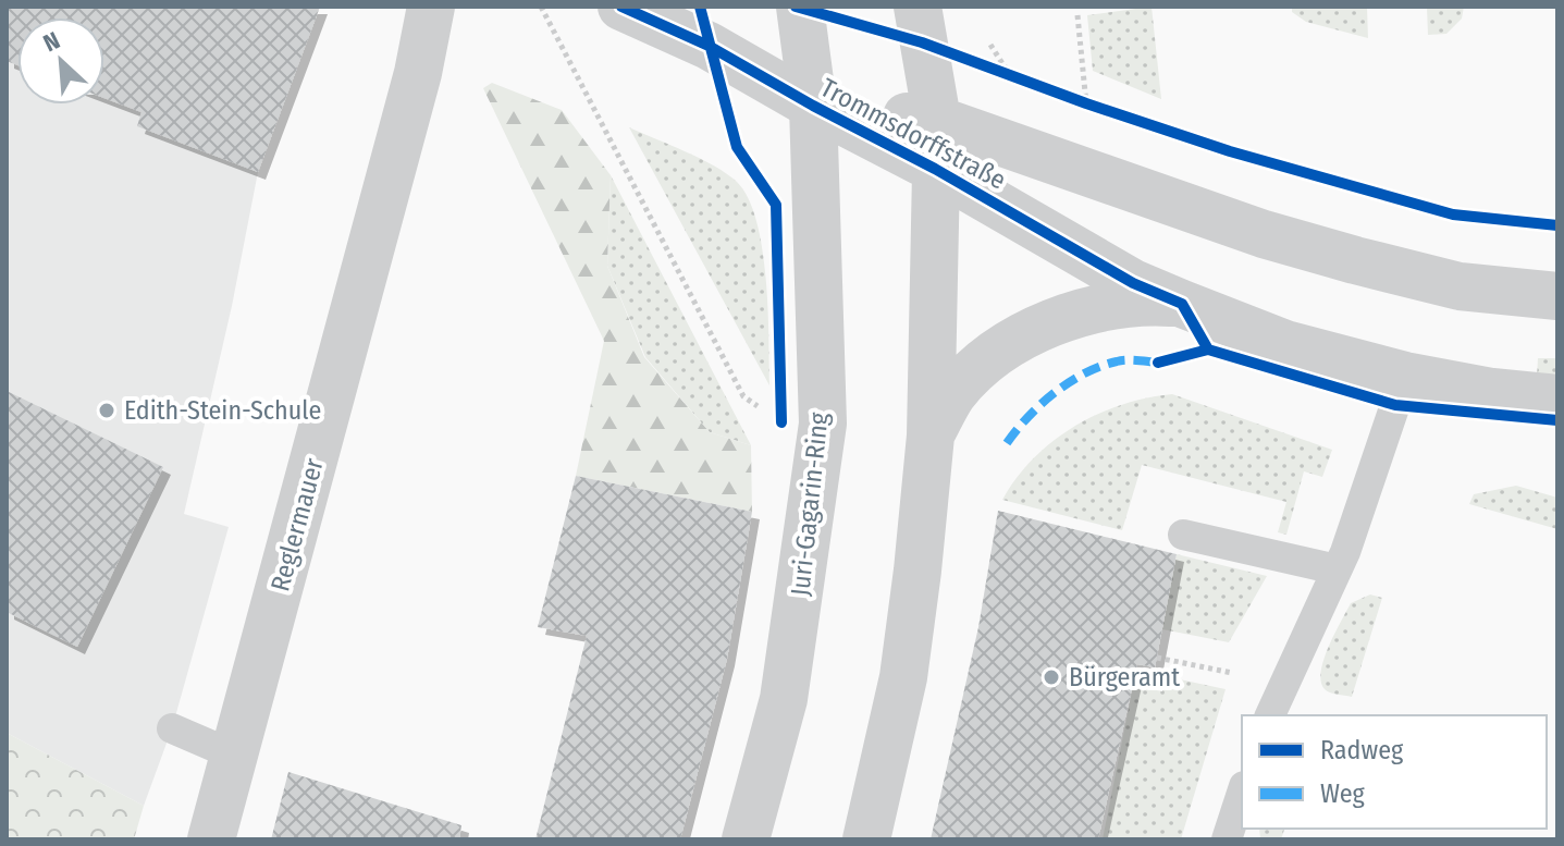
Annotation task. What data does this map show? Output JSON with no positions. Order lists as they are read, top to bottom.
{
  "streets": {
    "street": ["Trommsdorffstraße", "Juri-Gagarin-Ring", "Reglermauer"]
  },
  "crossings": [
    ["Trommsdorffstraße", "Juri-Gagarin-Ring"]
  ],
  "places": ["Edith-Stein-Schule", "Bürgeramt"],
  "legend": ["Radweg", "Weg"],
  "north": "top left"
}
